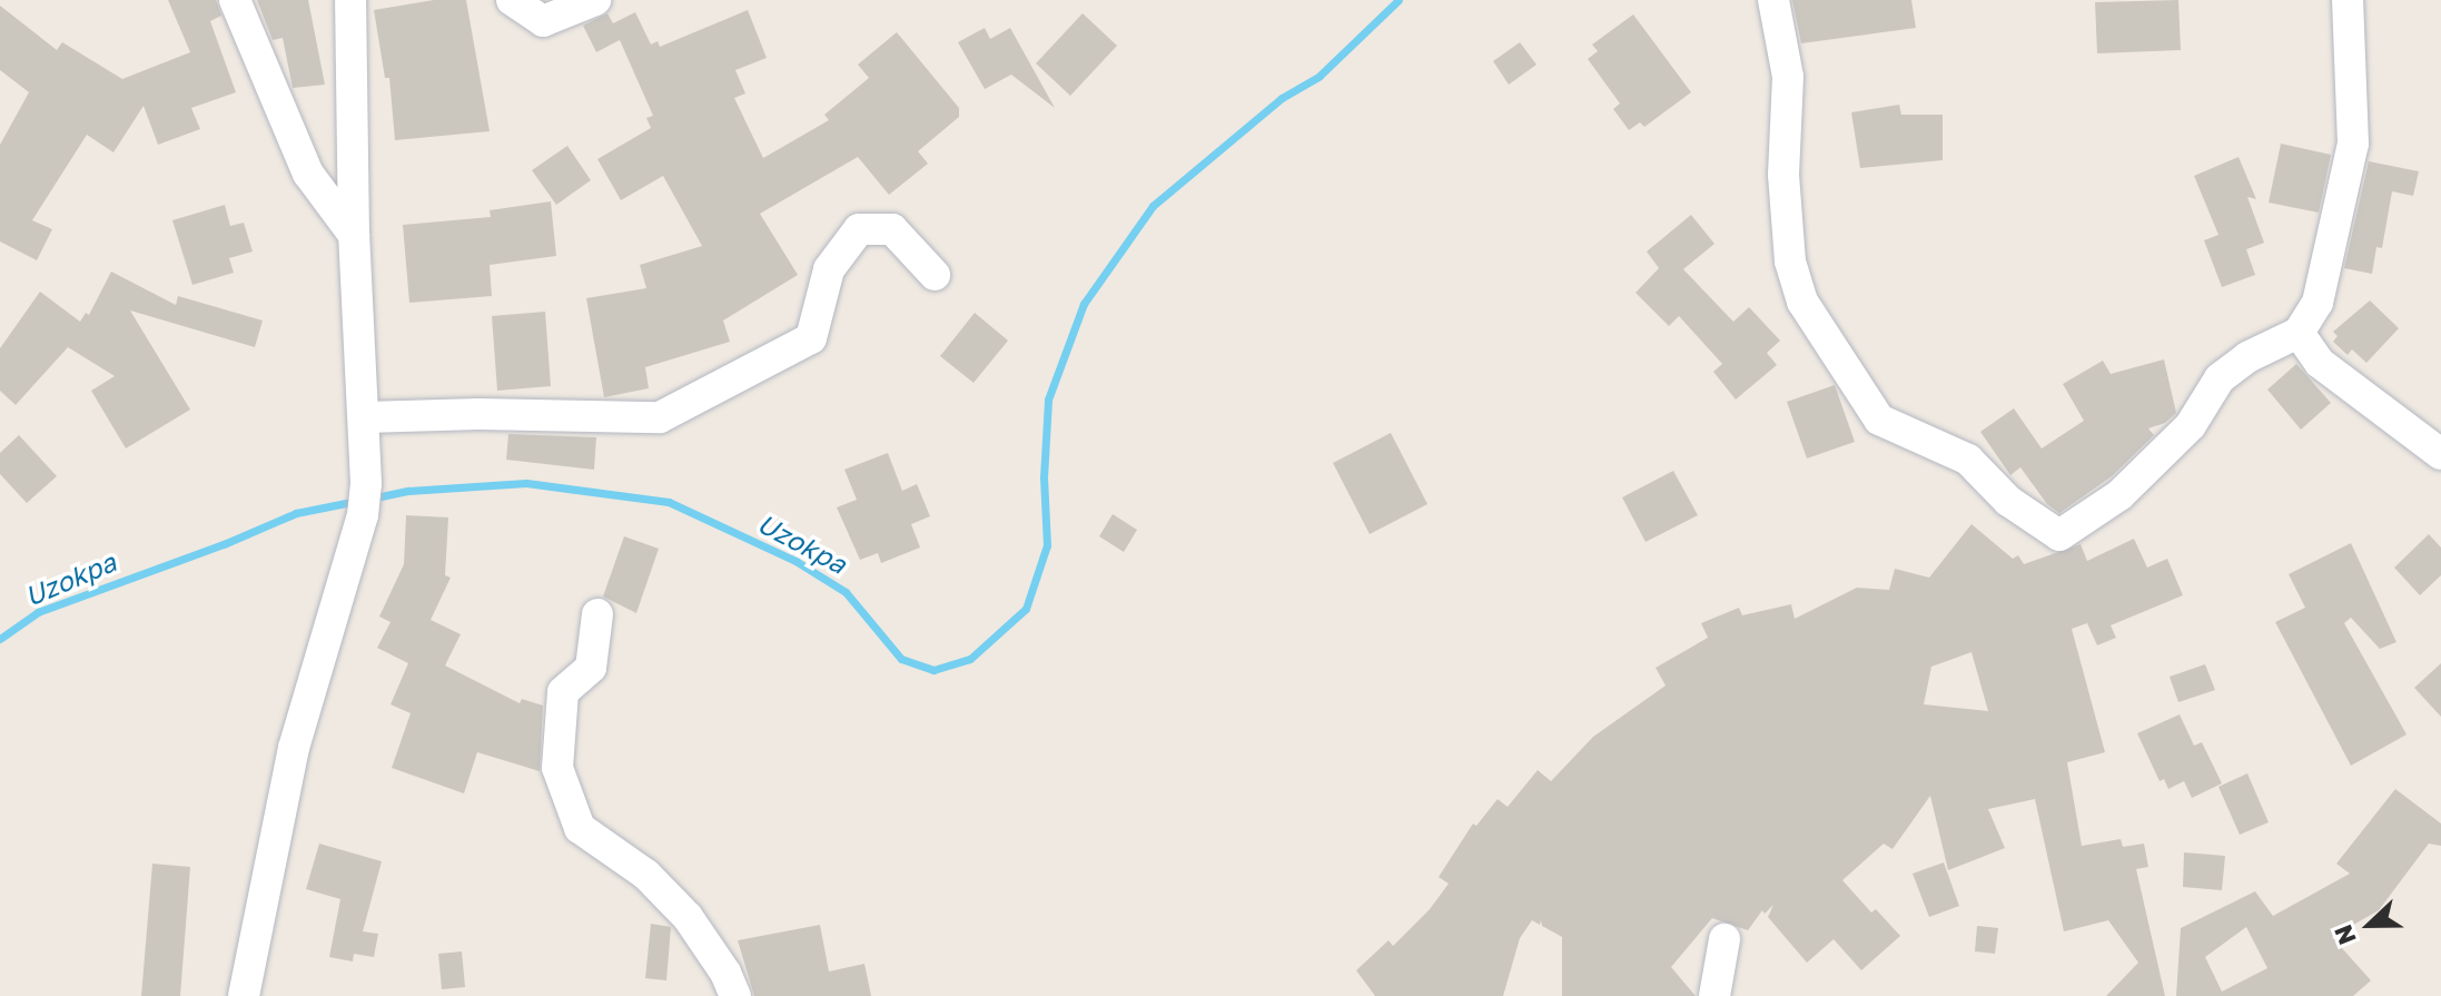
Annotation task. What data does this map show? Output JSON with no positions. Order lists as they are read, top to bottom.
{
  "water": ["Uzokpa"],
  "north": "left"
}
